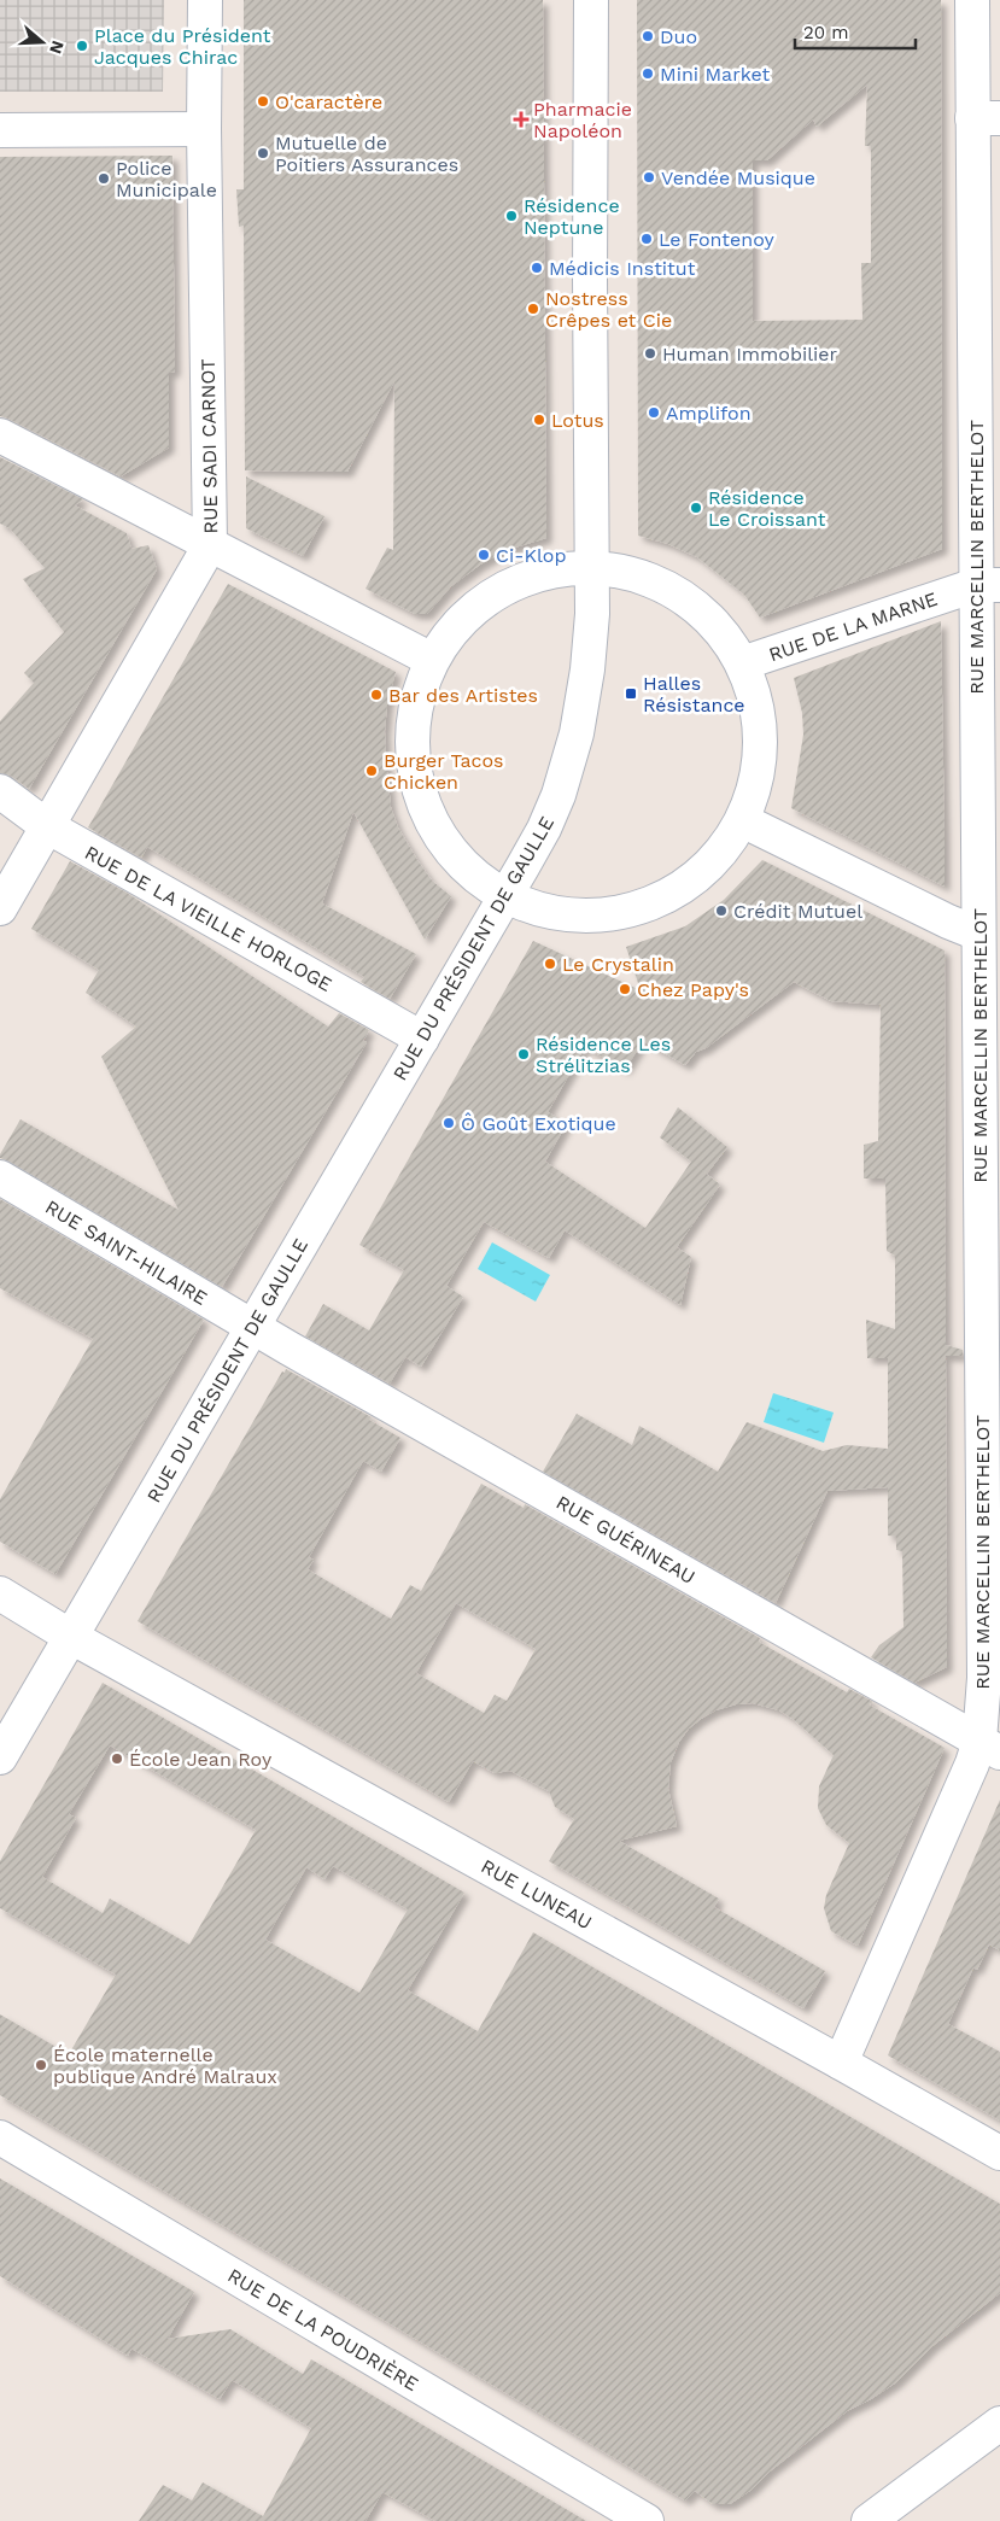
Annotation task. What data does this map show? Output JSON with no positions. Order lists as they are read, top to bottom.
{
  "streets": {
    "street": [
      "RUE SADI CARNOT",
      "RUE MARCELLIN BERTHELOT",
      "RUE DE LA MARNE",
      "RUE DE LA VIEILLE HORLOGE",
      "RUE DU PRÉSIDENT DE GAULLE",
      "RUE SAINT-HILAIRE",
      "RUE GUÉRINEAU",
      "RUE LUNEAU",
      "RUE DE LA POUDRIÈRE"
    ]
  },
  "crossings": [
    ["RUE SADI CARNOT", "RUE DE LA VIEILLE HORLOGE"],
    ["RUE MARCELLIN BERTHELOT", "RUE DE LA MARNE"],
    ["RUE MARCELLIN BERTHELOT", "RUE GUÉRINEAU"],
    ["RUE MARCELLIN BERTHELOT", "RUE LUNEAU"],
    ["RUE DE LA VIEILLE HORLOGE", "RUE DU PRÉSIDENT DE GAULLE"],
    ["RUE DU PRÉSIDENT DE GAULLE", "RUE SAINT-HILAIRE"],
    ["RUE DU PRÉSIDENT DE GAULLE", "RUE GUÉRINEAU"],
    ["RUE DU PRÉSIDENT DE GAULLE", "RUE LUNEAU"],
    ["RUE SAINT-HILAIRE", "RUE GUÉRINEAU"]
  ],
  "places": {
    "other": [
      "Duo",
      "Place du Président Jacques Chirac",
      "Mini Market",
      "O'caractère",
      "Mutuelle de Poitiers Assurances",
      "Vendée Musique",
      "Police Municipale",
      "Résidence Neptune",
      "Le Fontenoy",
      "Médicis Institut",
      "Nostress Crêpes et Cie",
      "Human Immobilier",
      "Amplifon",
      "Lotus",
      "Résidence Le Croissant",
      "Ci-Klop",
      "Bar des Artistes",
      "Burger Tacos Chicken",
      "Crédit Mutuel",
      "Le Crystalin",
      "Chez Papy's",
      "Résidence Les Strélitzias",
      "Ô Goût Exotique",
      "École Jean Roy",
      "École maternelle publique André Malraux"
    ],
    "health": ["Pharmacie Napoléon"],
    "transit": ["Halles Résistance"]
  },
  "scale_bar": "20 m",
  "north": "right"
}
